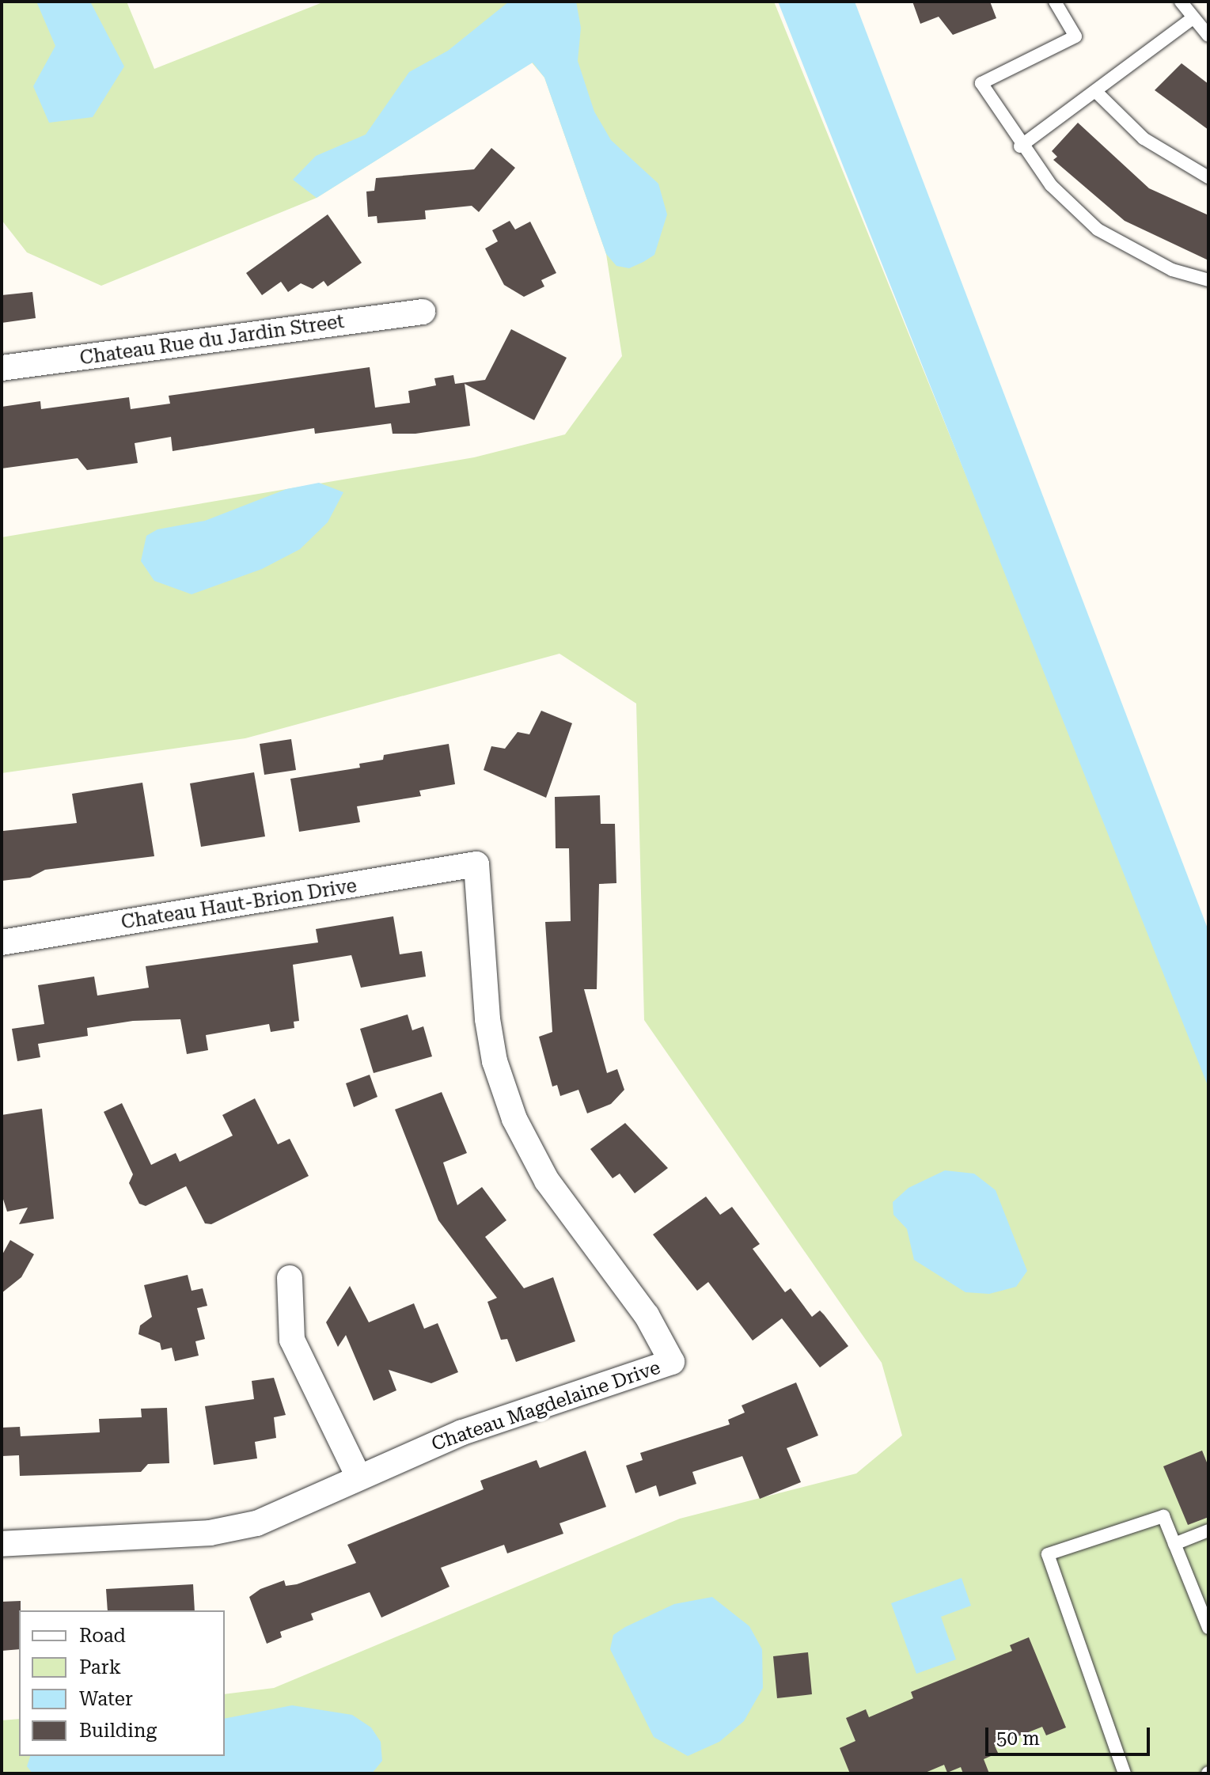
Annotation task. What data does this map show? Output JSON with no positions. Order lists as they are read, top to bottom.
{
  "streets": {
    "street": ["Chateau Rue du Jardin Street", "Chateau Haut-Brion Drive", "Chateau Magdelaine Drive"]
  },
  "crossings": [
    ["Chateau Haut-Brion Drive", "Chateau Magdelaine Drive"]
  ],
  "legend": [
    "Road",
    "Park",
    "Water",
    "Building"
  ],
  "scale_bar": "50 m"
}
